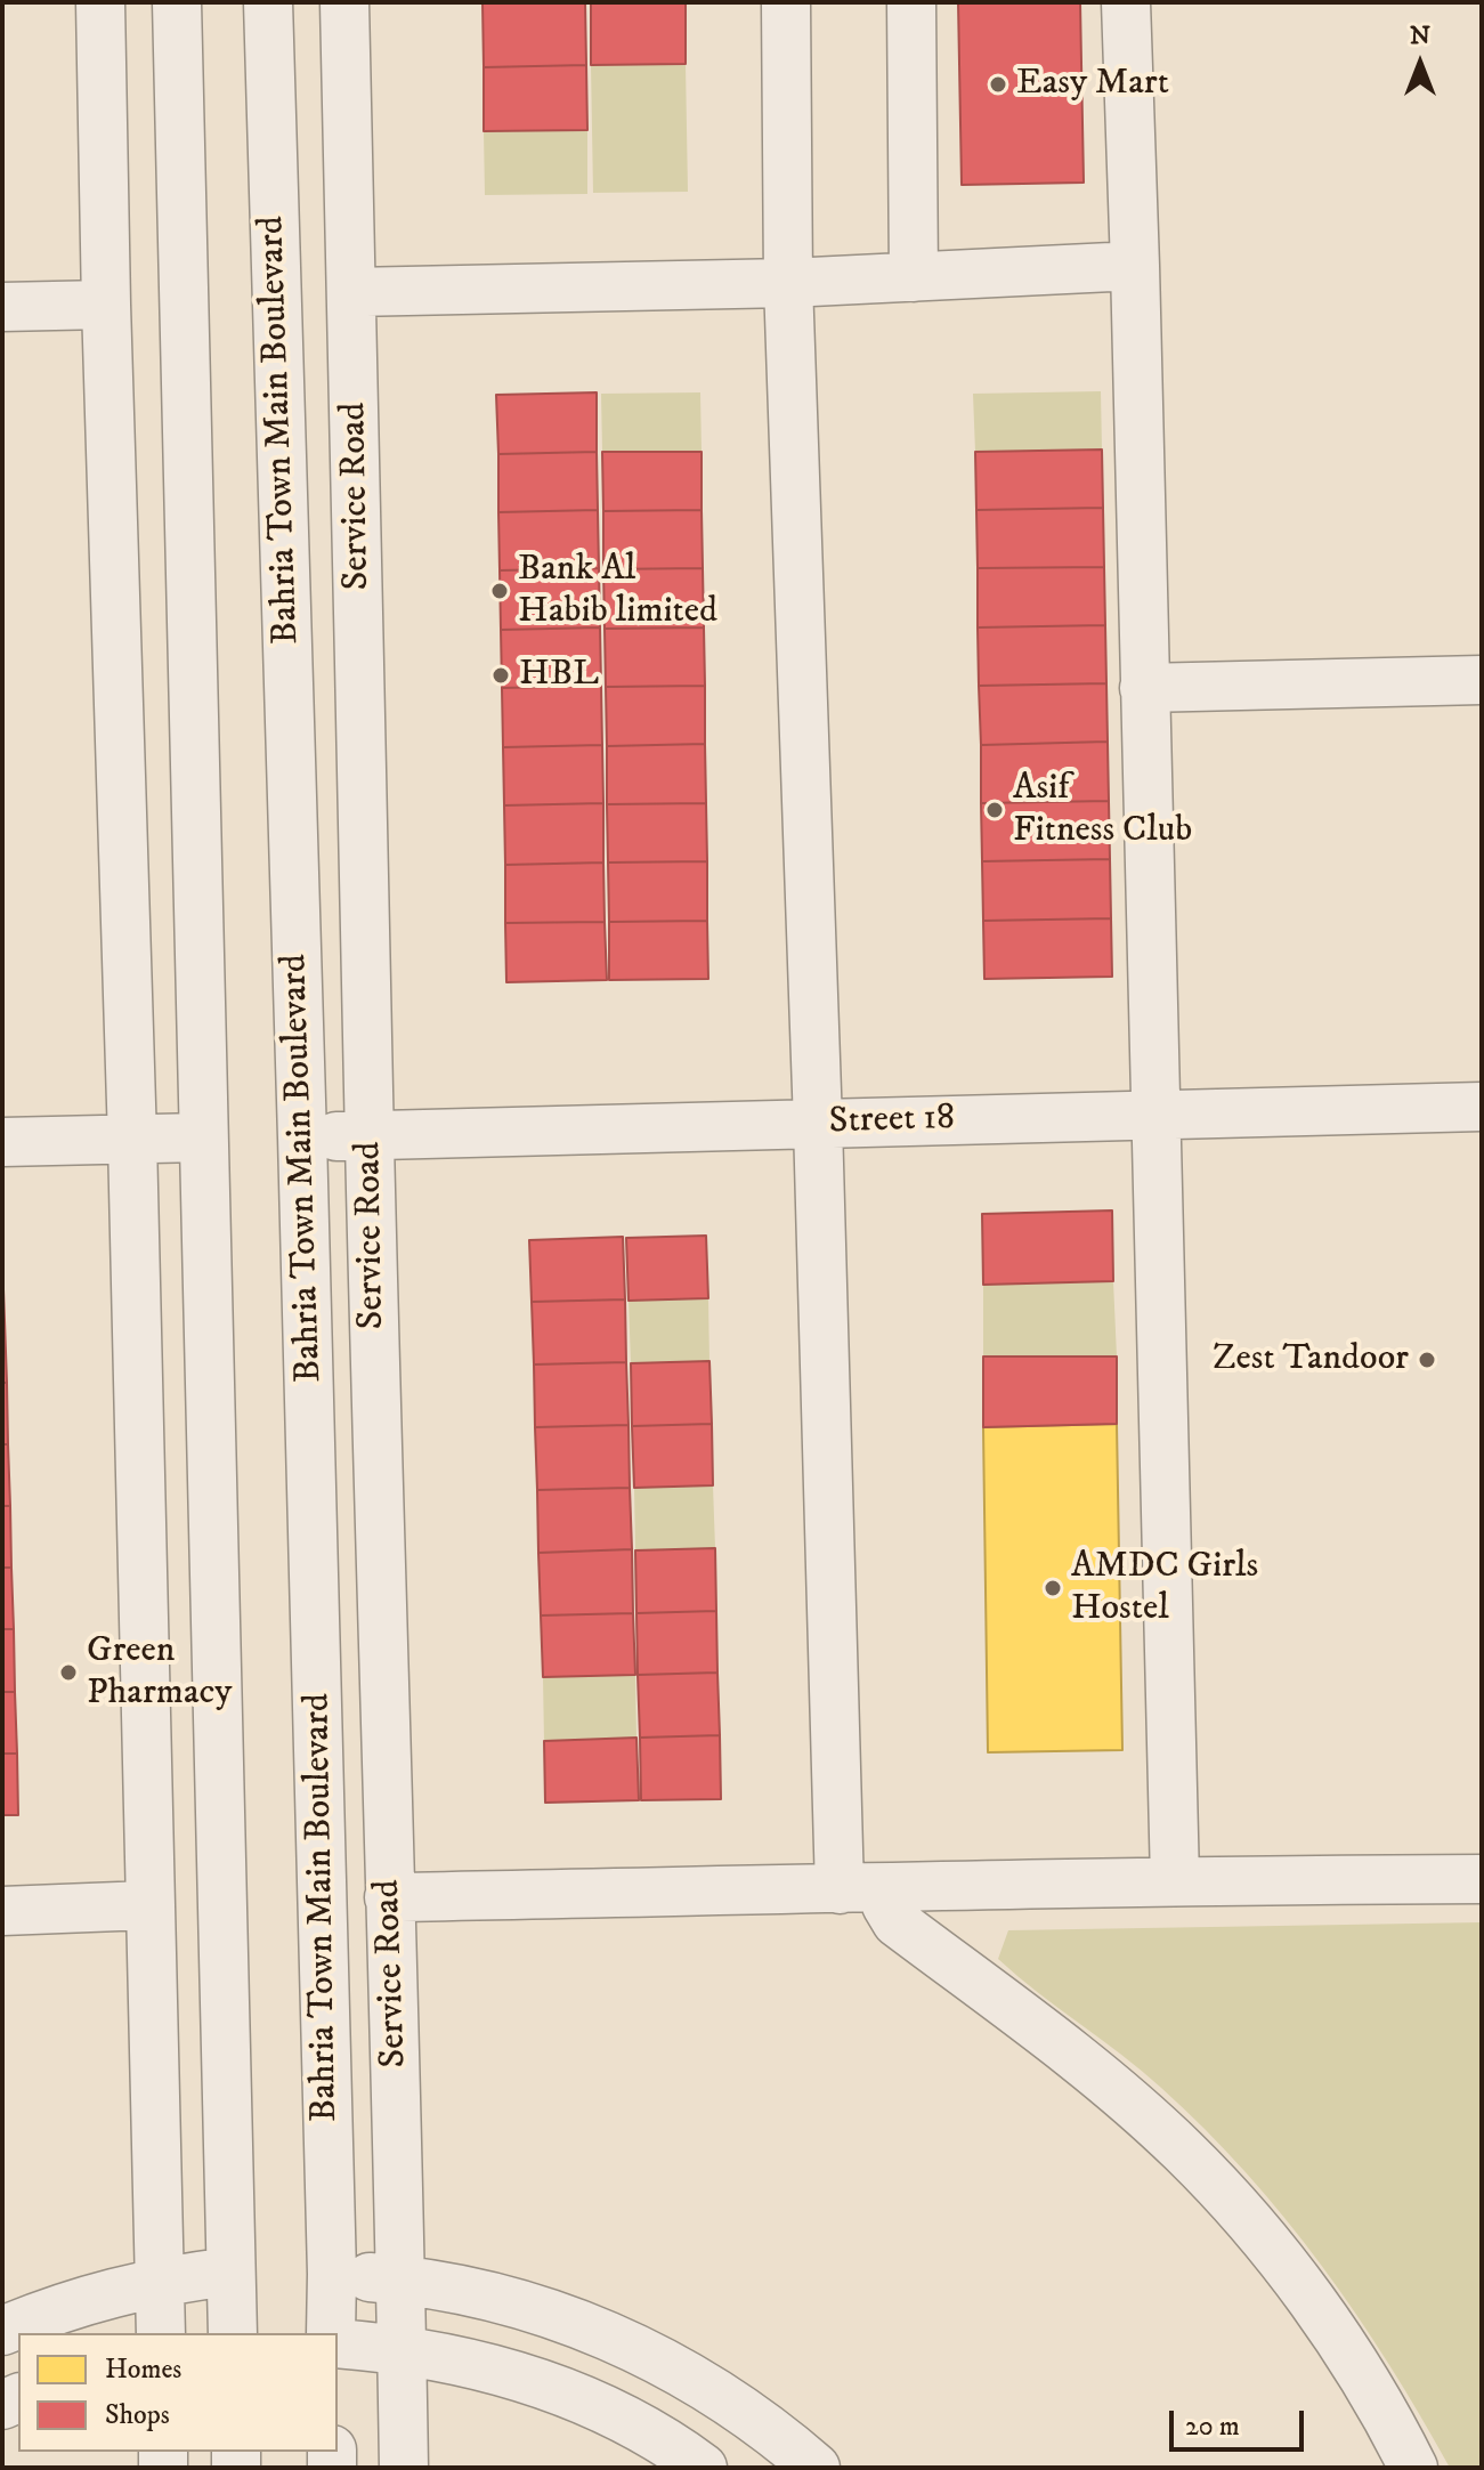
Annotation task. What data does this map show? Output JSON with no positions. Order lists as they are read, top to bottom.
{
  "streets": {
    "street": ["Bahria Town Main Boulevard", "Service Road", "Street 18"]
  },
  "crossings": [
    ["Bahria Town Main Boulevard", "Street 18"],
    ["Service Road", "Street 18"]
  ],
  "places": [
    "Easy Mart",
    "Bank Al Habib limited",
    "HBL",
    "Asif Fitness Club",
    "Zest Tandoor",
    "AMDC Girls Hostel",
    "Green Pharmacy"
  ],
  "legend": ["Homes", "Shops"],
  "scale_bar": "20 m",
  "north": "top"
}
